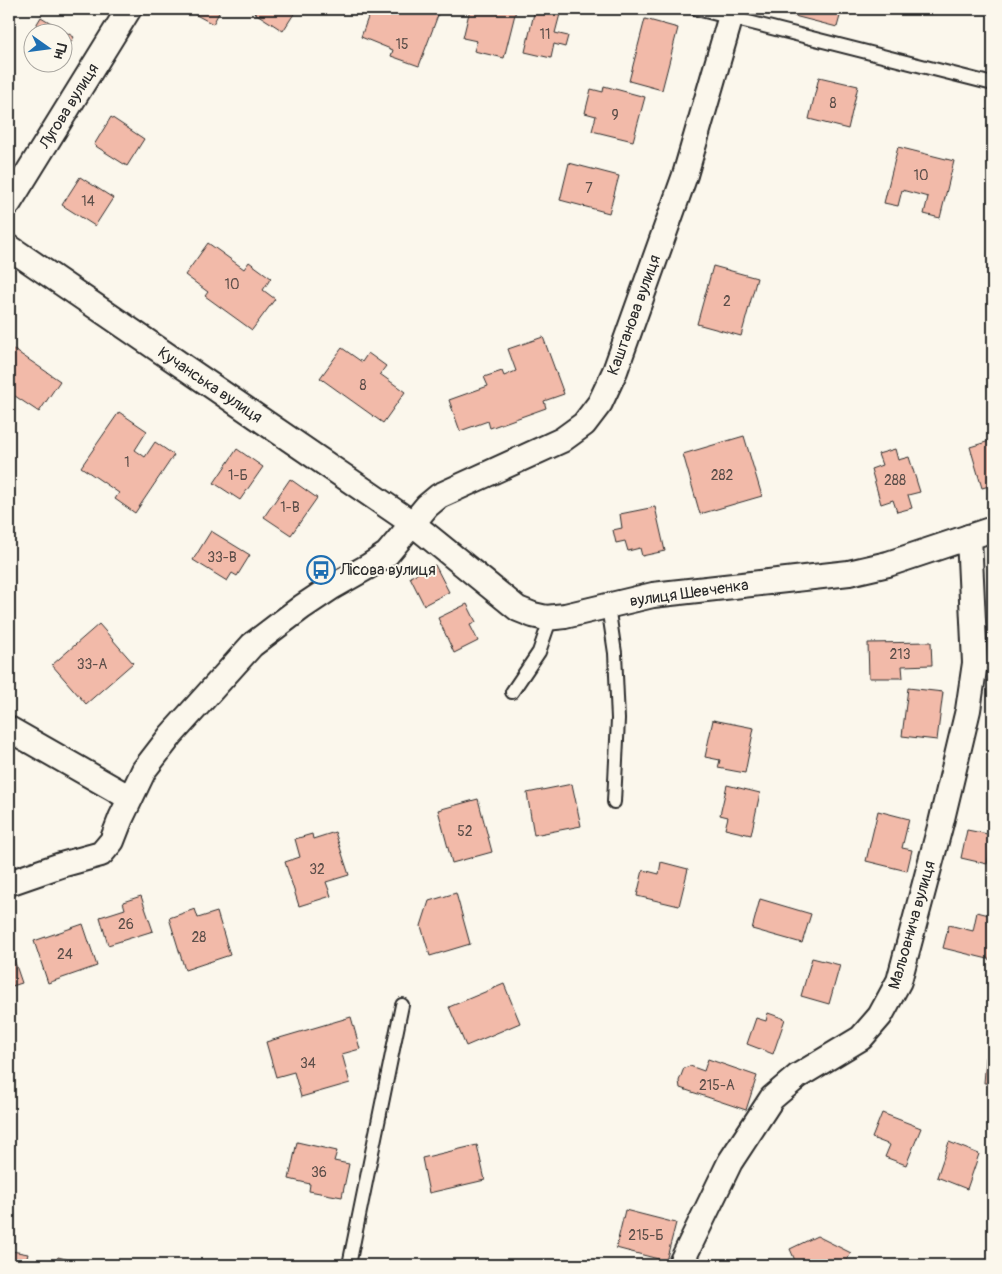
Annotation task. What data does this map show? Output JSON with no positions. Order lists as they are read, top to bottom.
{
  "streets": {
    "street": [
      "Лугова вулиця",
      "Каштанова вулиця",
      "Кучанська вулиця",
      "вулиця Шевченка",
      "Мальовнича вулиця"
    ]
  },
  "crossings": [
    ["Каштанова вулиця", "Кучанська вулиця"],
    ["Каштанова вулиця", "вулиця Шевченка"],
    ["Кучанська вулиця", "вулиця Шевченка"],
    ["вулиця Шевченка", "Мальовнича вулиця"]
  ],
  "places": {
    "bus stop": ["Лісова вулиця"]
  },
  "house_numbers": [
    "11",
    "15",
    "8",
    "9",
    "10",
    "7",
    "14",
    "10",
    "2",
    "8",
    "1",
    "1-Б",
    "282",
    "288",
    "1-В",
    "33-В",
    "213",
    "33-А",
    "52",
    "32",
    "26",
    "28",
    "24",
    "34",
    "215-А",
    "36",
    "215-Б"
  ],
  "north": "right"
}
